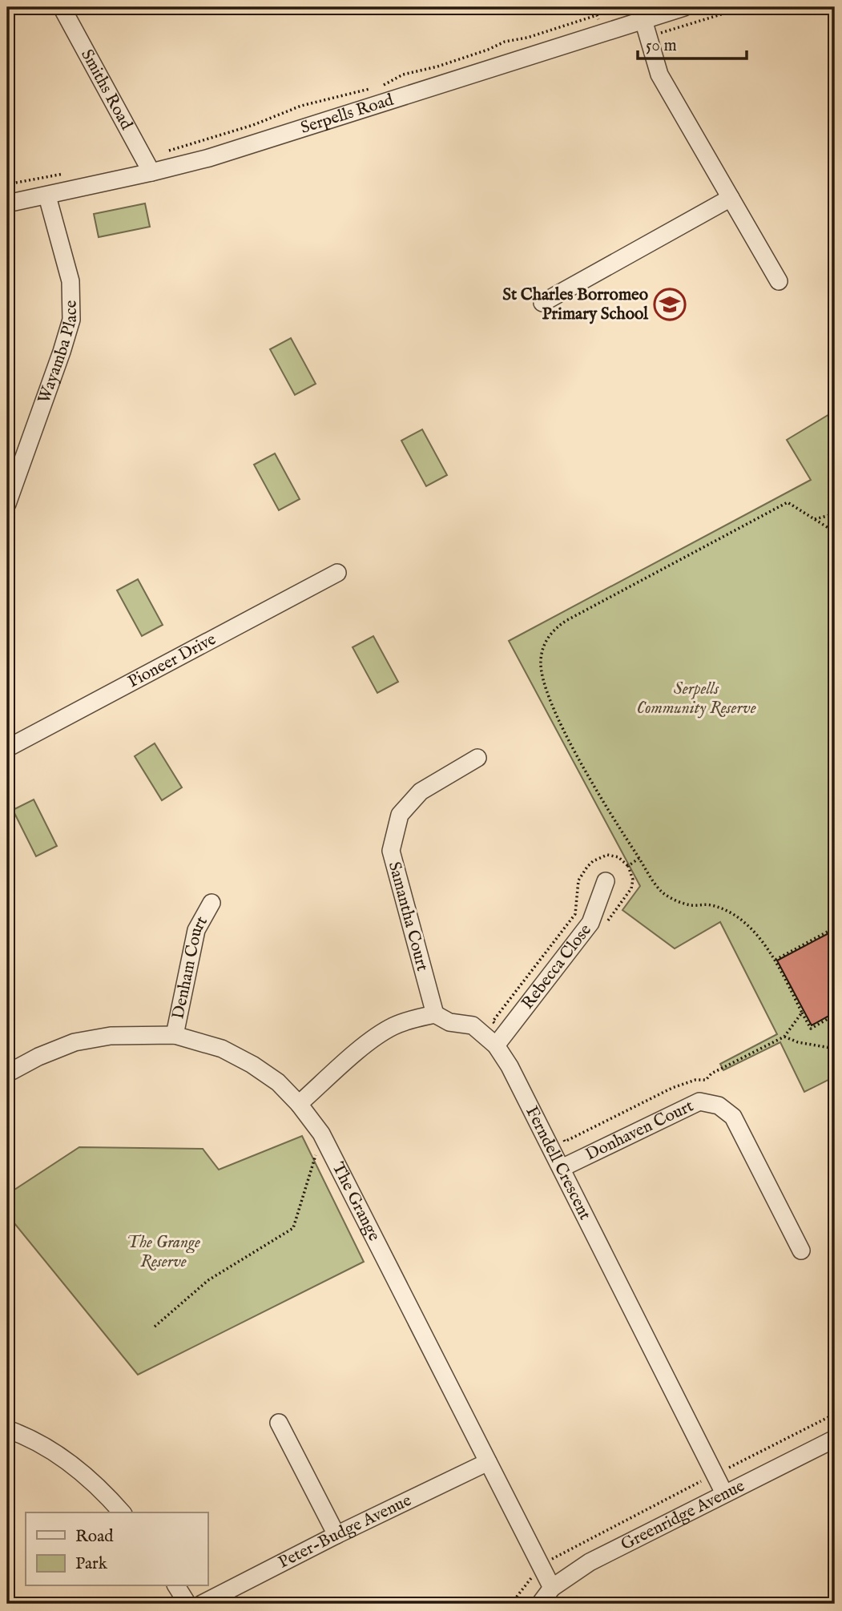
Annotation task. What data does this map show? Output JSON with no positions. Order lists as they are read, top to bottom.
{
  "streets": {
    "street": [
      "Smiths Road",
      "Serpells Road",
      "Wayamba Place",
      "Pioneer Drive",
      "Samantha Court",
      "Rebecca Close",
      "Denham Court",
      "Donhaven Court",
      "Ferndell Crescent",
      "The Grange",
      "Greenridge Avenue",
      "Peter-Budge Avenue"
    ]
  },
  "crossings": [
    ["Smiths Road", "Serpells Road"],
    ["Serpells Road", "Wayamba Place"],
    ["Samantha Court", "Ferndell Crescent"],
    ["Rebecca Close", "Ferndell Crescent"],
    ["Denham Court", "The Grange"],
    ["Donhaven Court", "Ferndell Crescent"],
    ["Ferndell Crescent", "Greenridge Avenue"],
    ["The Grange", "Greenridge Avenue"],
    ["The Grange", "Peter-Budge Avenue"]
  ],
  "parks": ["Serpells Community Reserve", "The Grange Reserve"],
  "places": {
    "school or university": ["St Charles Borromeo Primary School"]
  },
  "legend": ["Road", "Park"],
  "scale_bar": "50 m"
}
